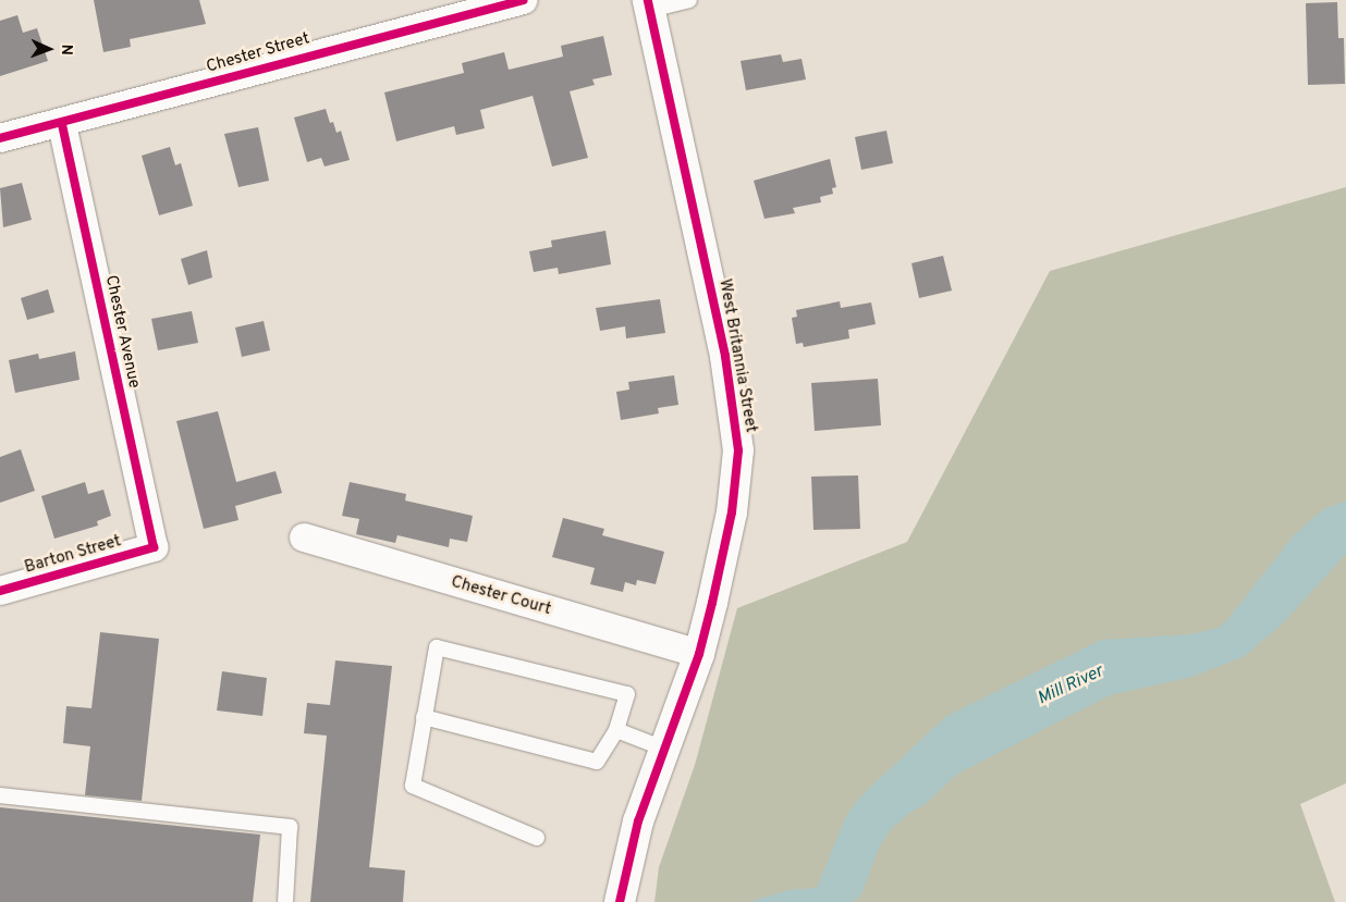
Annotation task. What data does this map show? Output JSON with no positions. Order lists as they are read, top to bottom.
{
  "streets": {
    "street": [
      "Chester Street",
      "Chester Avenue",
      "West Britannia Street",
      "Barton Street",
      "Chester Court"
    ]
  },
  "crossings": [
    ["Chester Street", "Chester Avenue"],
    ["Chester Avenue", "Barton Street"],
    ["West Britannia Street", "Chester Court"]
  ],
  "water": ["Mill River"],
  "north": "right"
}
